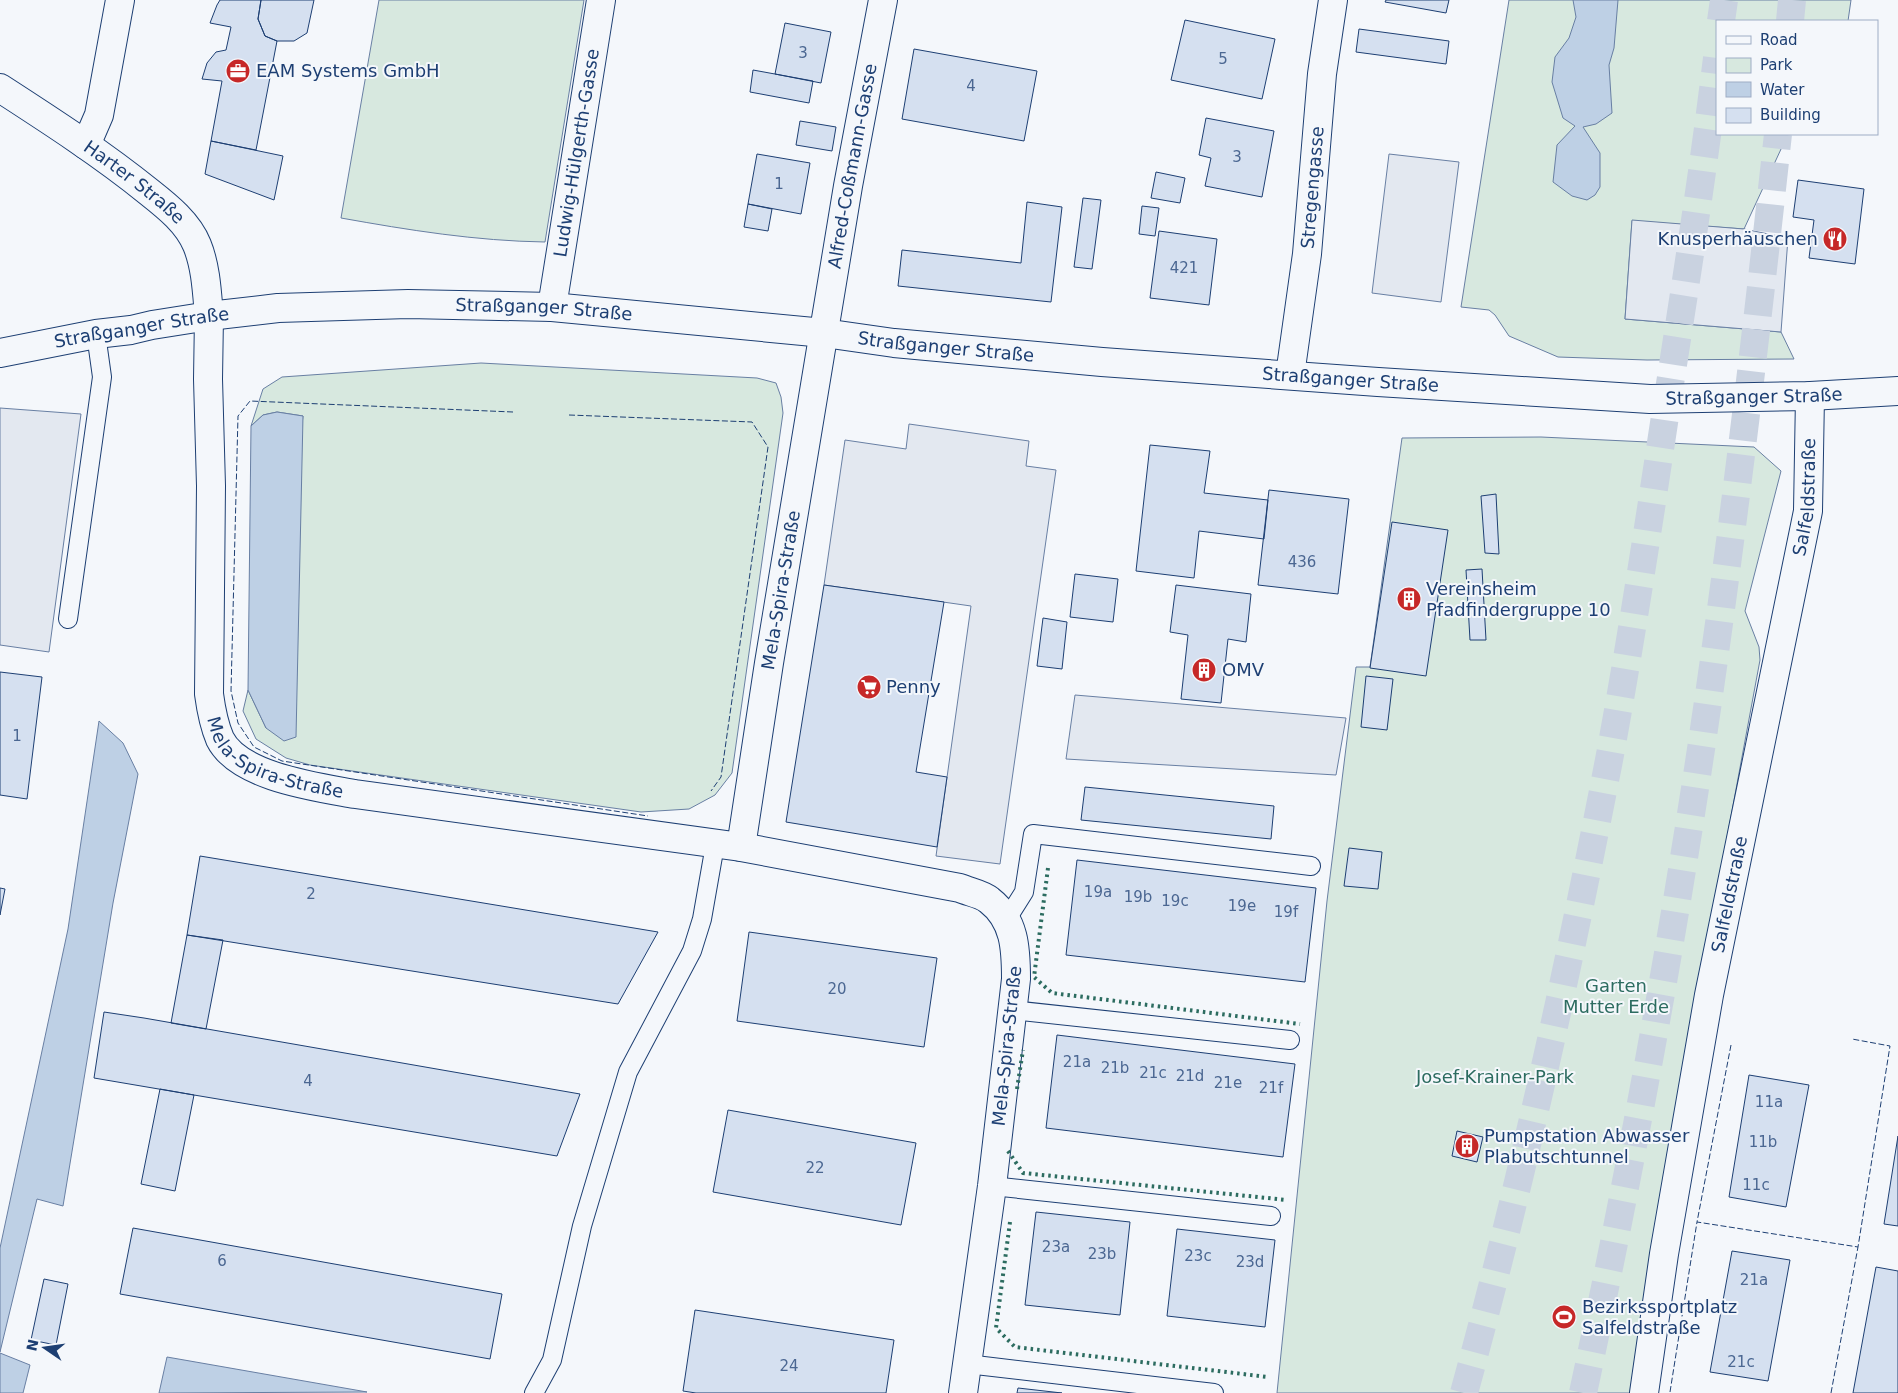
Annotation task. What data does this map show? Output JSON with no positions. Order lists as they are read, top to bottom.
{
  "streets": {
    "street": [
      "Ludwig-Hülgerth-Gasse",
      "Alfred-Coßmann-Gasse",
      "Harter Straße",
      "Stregengasse",
      "Straßganger Straße",
      "Salfeldstraße",
      "Mela-Spira-Straße"
    ]
  },
  "crossings": [
    ["Ludwig-Hülgerth-Gasse", "Straßganger Straße"],
    ["Alfred-Coßmann-Gasse", "Straßganger Straße"],
    ["Alfred-Coßmann-Gasse", "Mela-Spira-Straße"],
    ["Harter Straße", "Straßganger Straße"],
    ["Harter Straße", "Mela-Spira-Straße"],
    ["Stregengasse", "Straßganger Straße"],
    ["Straßganger Straße", "Salfeldstraße"],
    ["Straßganger Straße", "Mela-Spira-Straße"]
  ],
  "parks": ["Garten Mutter Erde", "Josef-Krainer-Park"],
  "places": {
    "office": ["EAM Systems GmbH"],
    "restaurant": ["Knusperhäuschen"],
    "building": ["Vereinsheim Pfadfindergruppe 10", "OMV", "Pumpstation Abwasser Plabutschtunnel"],
    "supermarket": ["Penny"],
    "sports": ["Bezirkssportplatz Salfeldstraße"]
  },
  "house_numbers": [
    "3",
    "5",
    "4",
    "3",
    "1",
    "421",
    "436",
    "1",
    "19a",
    "2",
    "19b",
    "19c",
    "19e",
    "19f",
    "20",
    "21a",
    "21b",
    "21c",
    "21d",
    "4",
    "21e",
    "21f",
    "11a",
    "11b",
    "22",
    "11c",
    "23a",
    "23b",
    "23c",
    "6",
    "23d",
    "21a",
    "21c",
    "24"
  ],
  "legend": [
    "Road",
    "Park",
    "Water",
    "Building"
  ],
  "north": "left"
}
